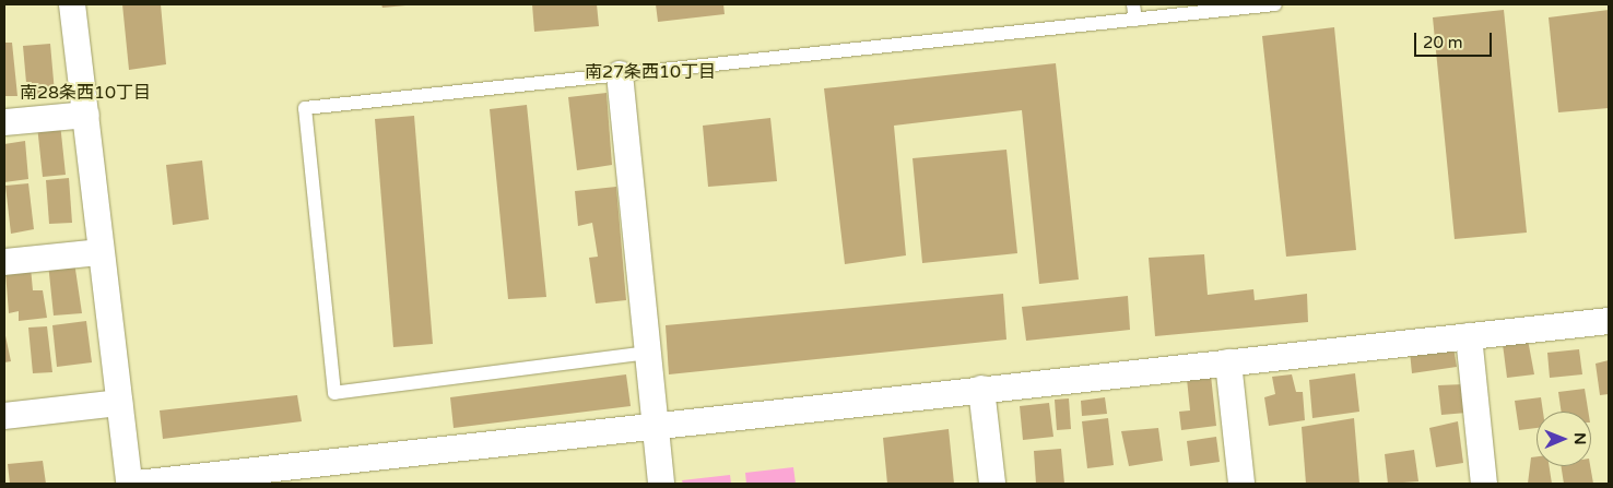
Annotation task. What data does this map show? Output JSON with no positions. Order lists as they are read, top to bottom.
{
  "districts": ["南27条西10丁目", "南28条西10丁目"],
  "scale_bar": "20 m",
  "north": "right"
}
